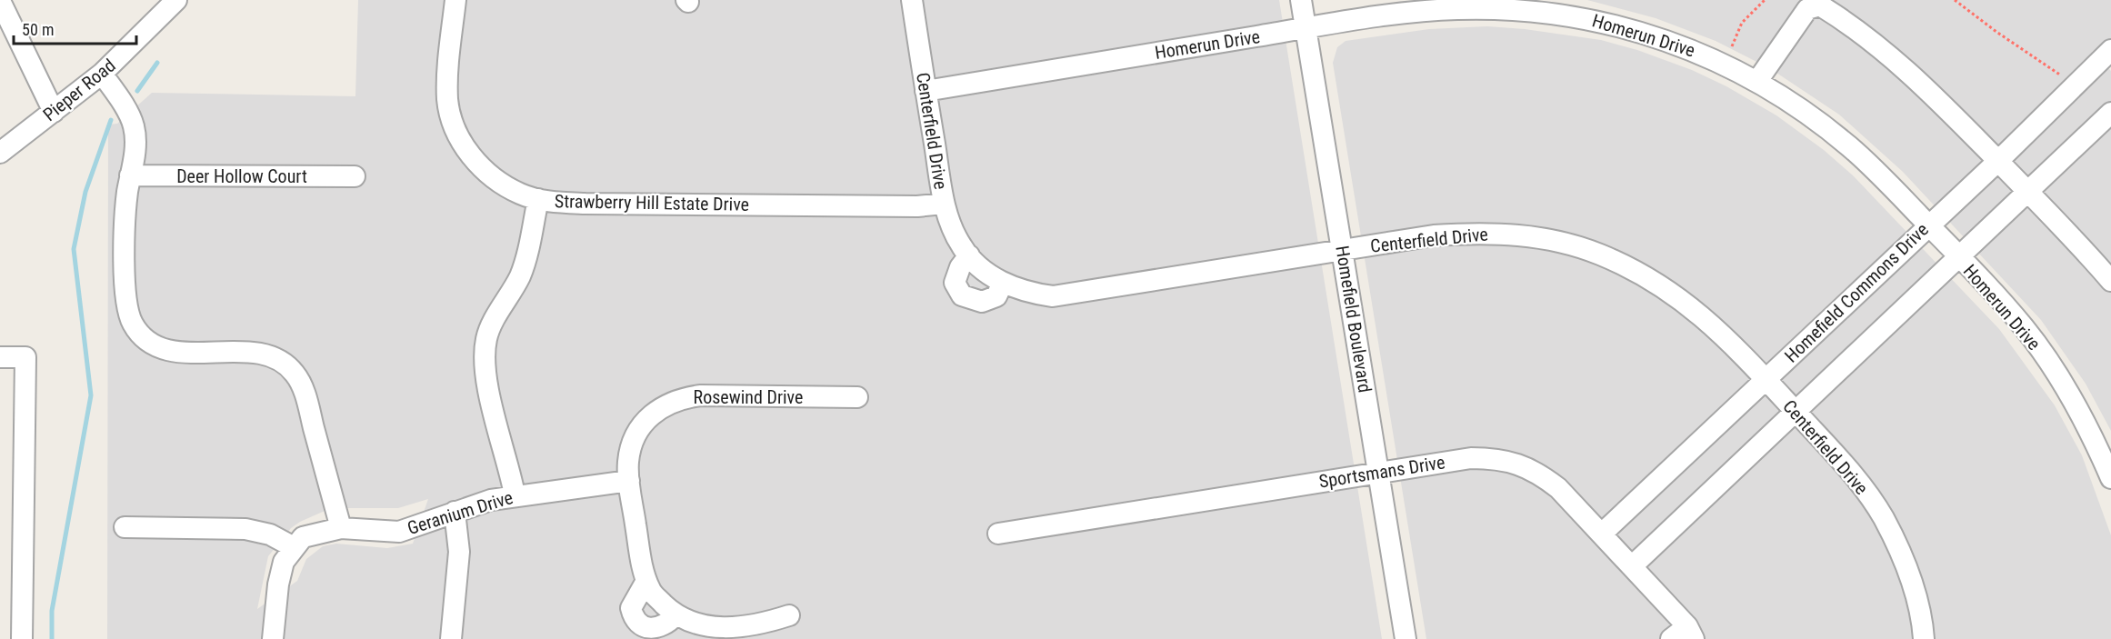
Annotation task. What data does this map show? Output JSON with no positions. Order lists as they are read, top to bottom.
{
  "streets": {
    "street": [
      "Homerun Drive",
      "Pieper Road",
      "Centerfield Drive",
      "Deer Hollow Court",
      "Strawberry Hill Estate Drive",
      "Homefield Commons Drive",
      "Homefield Boulevard",
      "Rosewind Drive",
      "Sportsmans Drive",
      "Geranium Drive"
    ]
  },
  "crossings": [
    ["Homerun Drive", "Centerfield Drive"],
    ["Homerun Drive", "Homefield Commons Drive"],
    ["Homerun Drive", "Homefield Boulevard"],
    ["Centerfield Drive", "Strawberry Hill Estate Drive"],
    ["Centerfield Drive", "Homefield Commons Drive"],
    ["Centerfield Drive", "Homefield Boulevard"],
    ["Homefield Commons Drive", "Sportsmans Drive"],
    ["Homefield Boulevard", "Sportsmans Drive"],
    ["Rosewind Drive", "Geranium Drive"]
  ],
  "scale_bar": "50 m"
}
